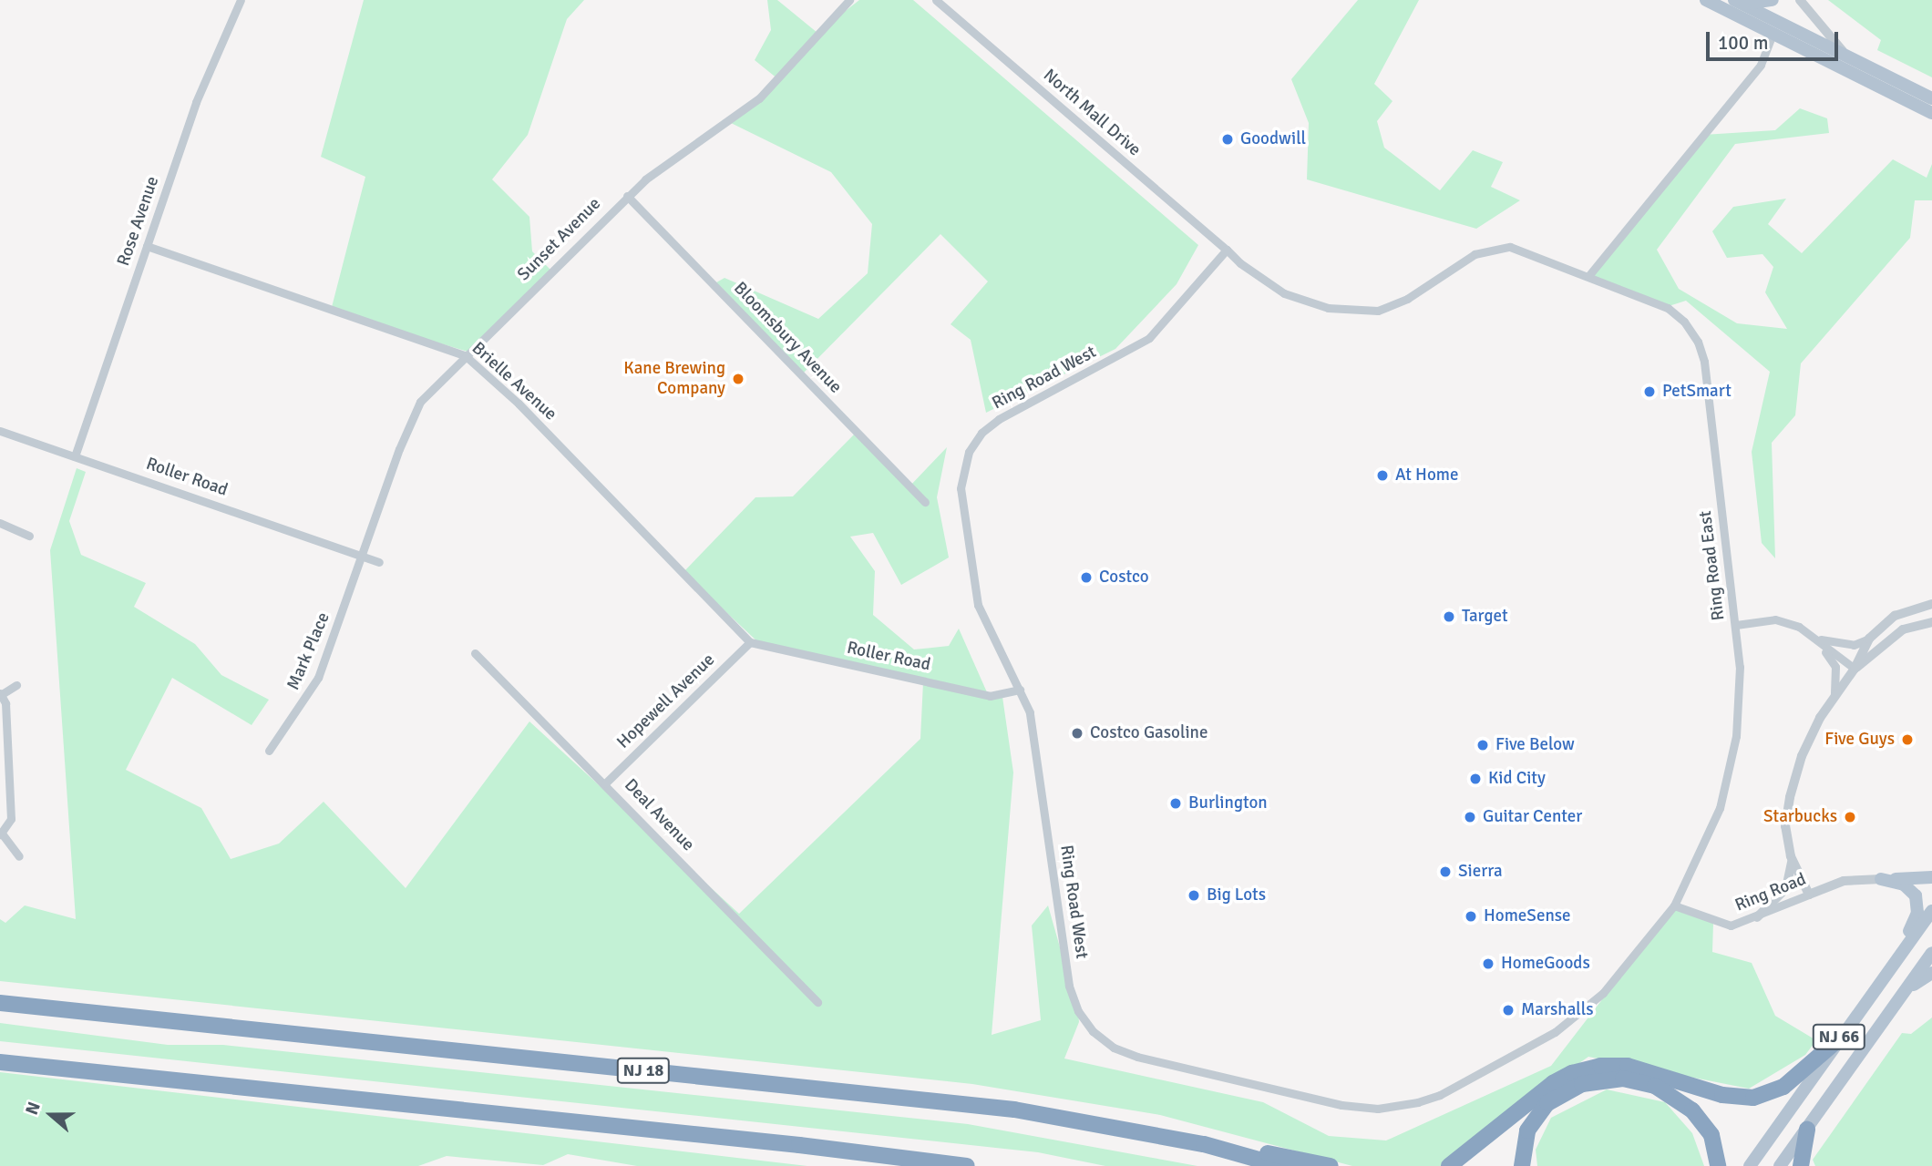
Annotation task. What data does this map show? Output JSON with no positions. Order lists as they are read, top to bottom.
{
  "streets": {
    "highway": ["NJ 18"],
    "main road": ["NJ 66"],
    "street": [
      "North Mall Drive",
      "Rose Avenue",
      "Sunset Avenue",
      "Bloomsbury Avenue",
      "Ring Road West",
      "Brielle Avenue",
      "Roller Road",
      "Ring Road East",
      "Mark Place",
      "Hopewell Avenue",
      "Deal Avenue",
      "Ring Road"
    ]
  },
  "crossings": [
    ["North Mall Drive", "Ring Road West"],
    ["North Mall Drive", "Ring Road East"],
    ["Rose Avenue", "Brielle Avenue"],
    ["Rose Avenue", "Roller Road"],
    ["Sunset Avenue", "Bloomsbury Avenue"],
    ["Sunset Avenue", "Brielle Avenue"],
    ["Sunset Avenue", "Roller Road"],
    ["Sunset Avenue", "Mark Place"],
    ["Ring Road West", "Roller Road"],
    ["Ring Road West", "Ring Road East"],
    ["Ring Road West", "Ring Road"],
    ["Brielle Avenue", "Roller Road"],
    ["Brielle Avenue", "Hopewell Avenue"],
    ["Roller Road", "Mark Place"],
    ["Roller Road", "Hopewell Avenue"],
    ["Ring Road East", "Ring Road"],
    ["Hopewell Avenue", "Deal Avenue"]
  ],
  "places": [
    "Goodwill",
    "Kane Brewing Company",
    "PetSmart",
    "At Home",
    "Costco",
    "Target",
    "Costco Gasoline",
    "Five Guys",
    "Five Below",
    "Kid City",
    "Burlington",
    "Guitar Center",
    "Starbucks",
    "Sierra",
    "Big Lots",
    "HomeSense",
    "HomeGoods",
    "Marshalls"
  ],
  "scale_bar": "100 m",
  "north": "left"
}
